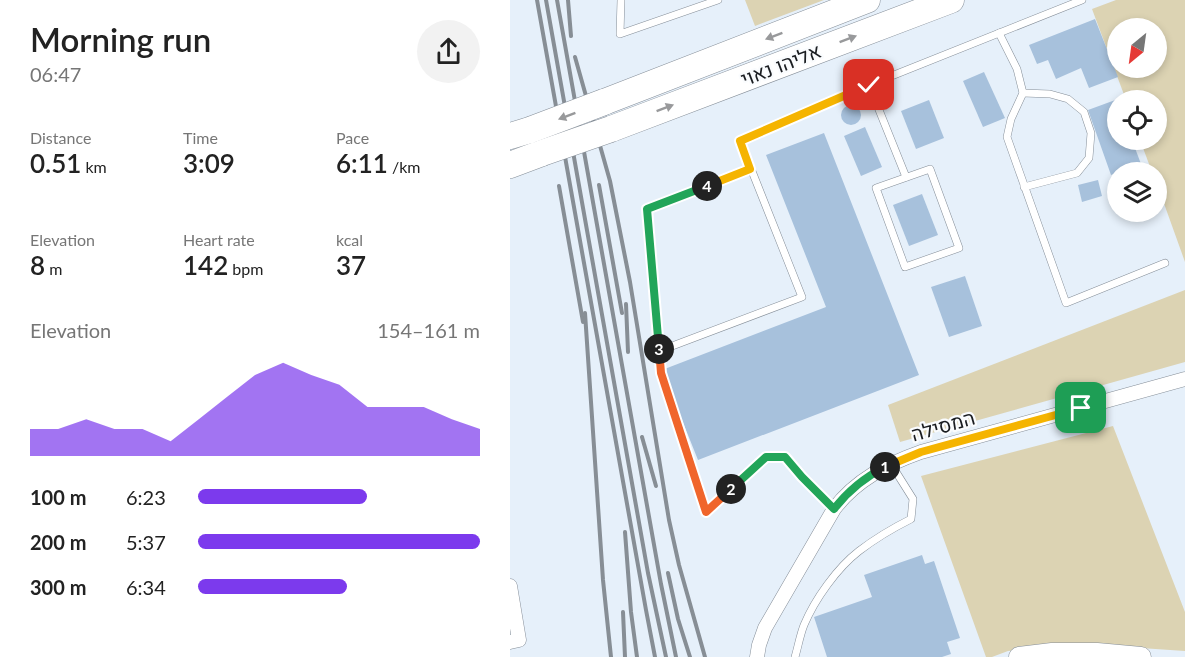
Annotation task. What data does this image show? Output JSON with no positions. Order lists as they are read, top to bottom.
{
  "streets": {
    "highway": ["אליהו נאוי"],
    "street": ["המסילה"]
  },
  "north": "bottom left",
  "page": {
    "heading": ["Morning run", "06:47"],
    "stats": [
      ["Distance", "0.51 km"],
      ["Time", "3:09"],
      ["Pace", "6:11 /km"],
      ["Elevation", "8 m"],
      ["Heart rate", "142 bpm"],
      ["kcal", "37"]
    ],
    "pins": [
      "4",
      "3",
      "1",
      "2"
    ],
    "chart": ["Elevation", "154–161 m"],
    "list": [
      {
        "name": "100 m",
        "note": "6:23"
      },
      {
        "name": "200 m",
        "note": "5:37"
      },
      {
        "name": "300 m",
        "note": "6:34"
      }
    ]
  }
}
